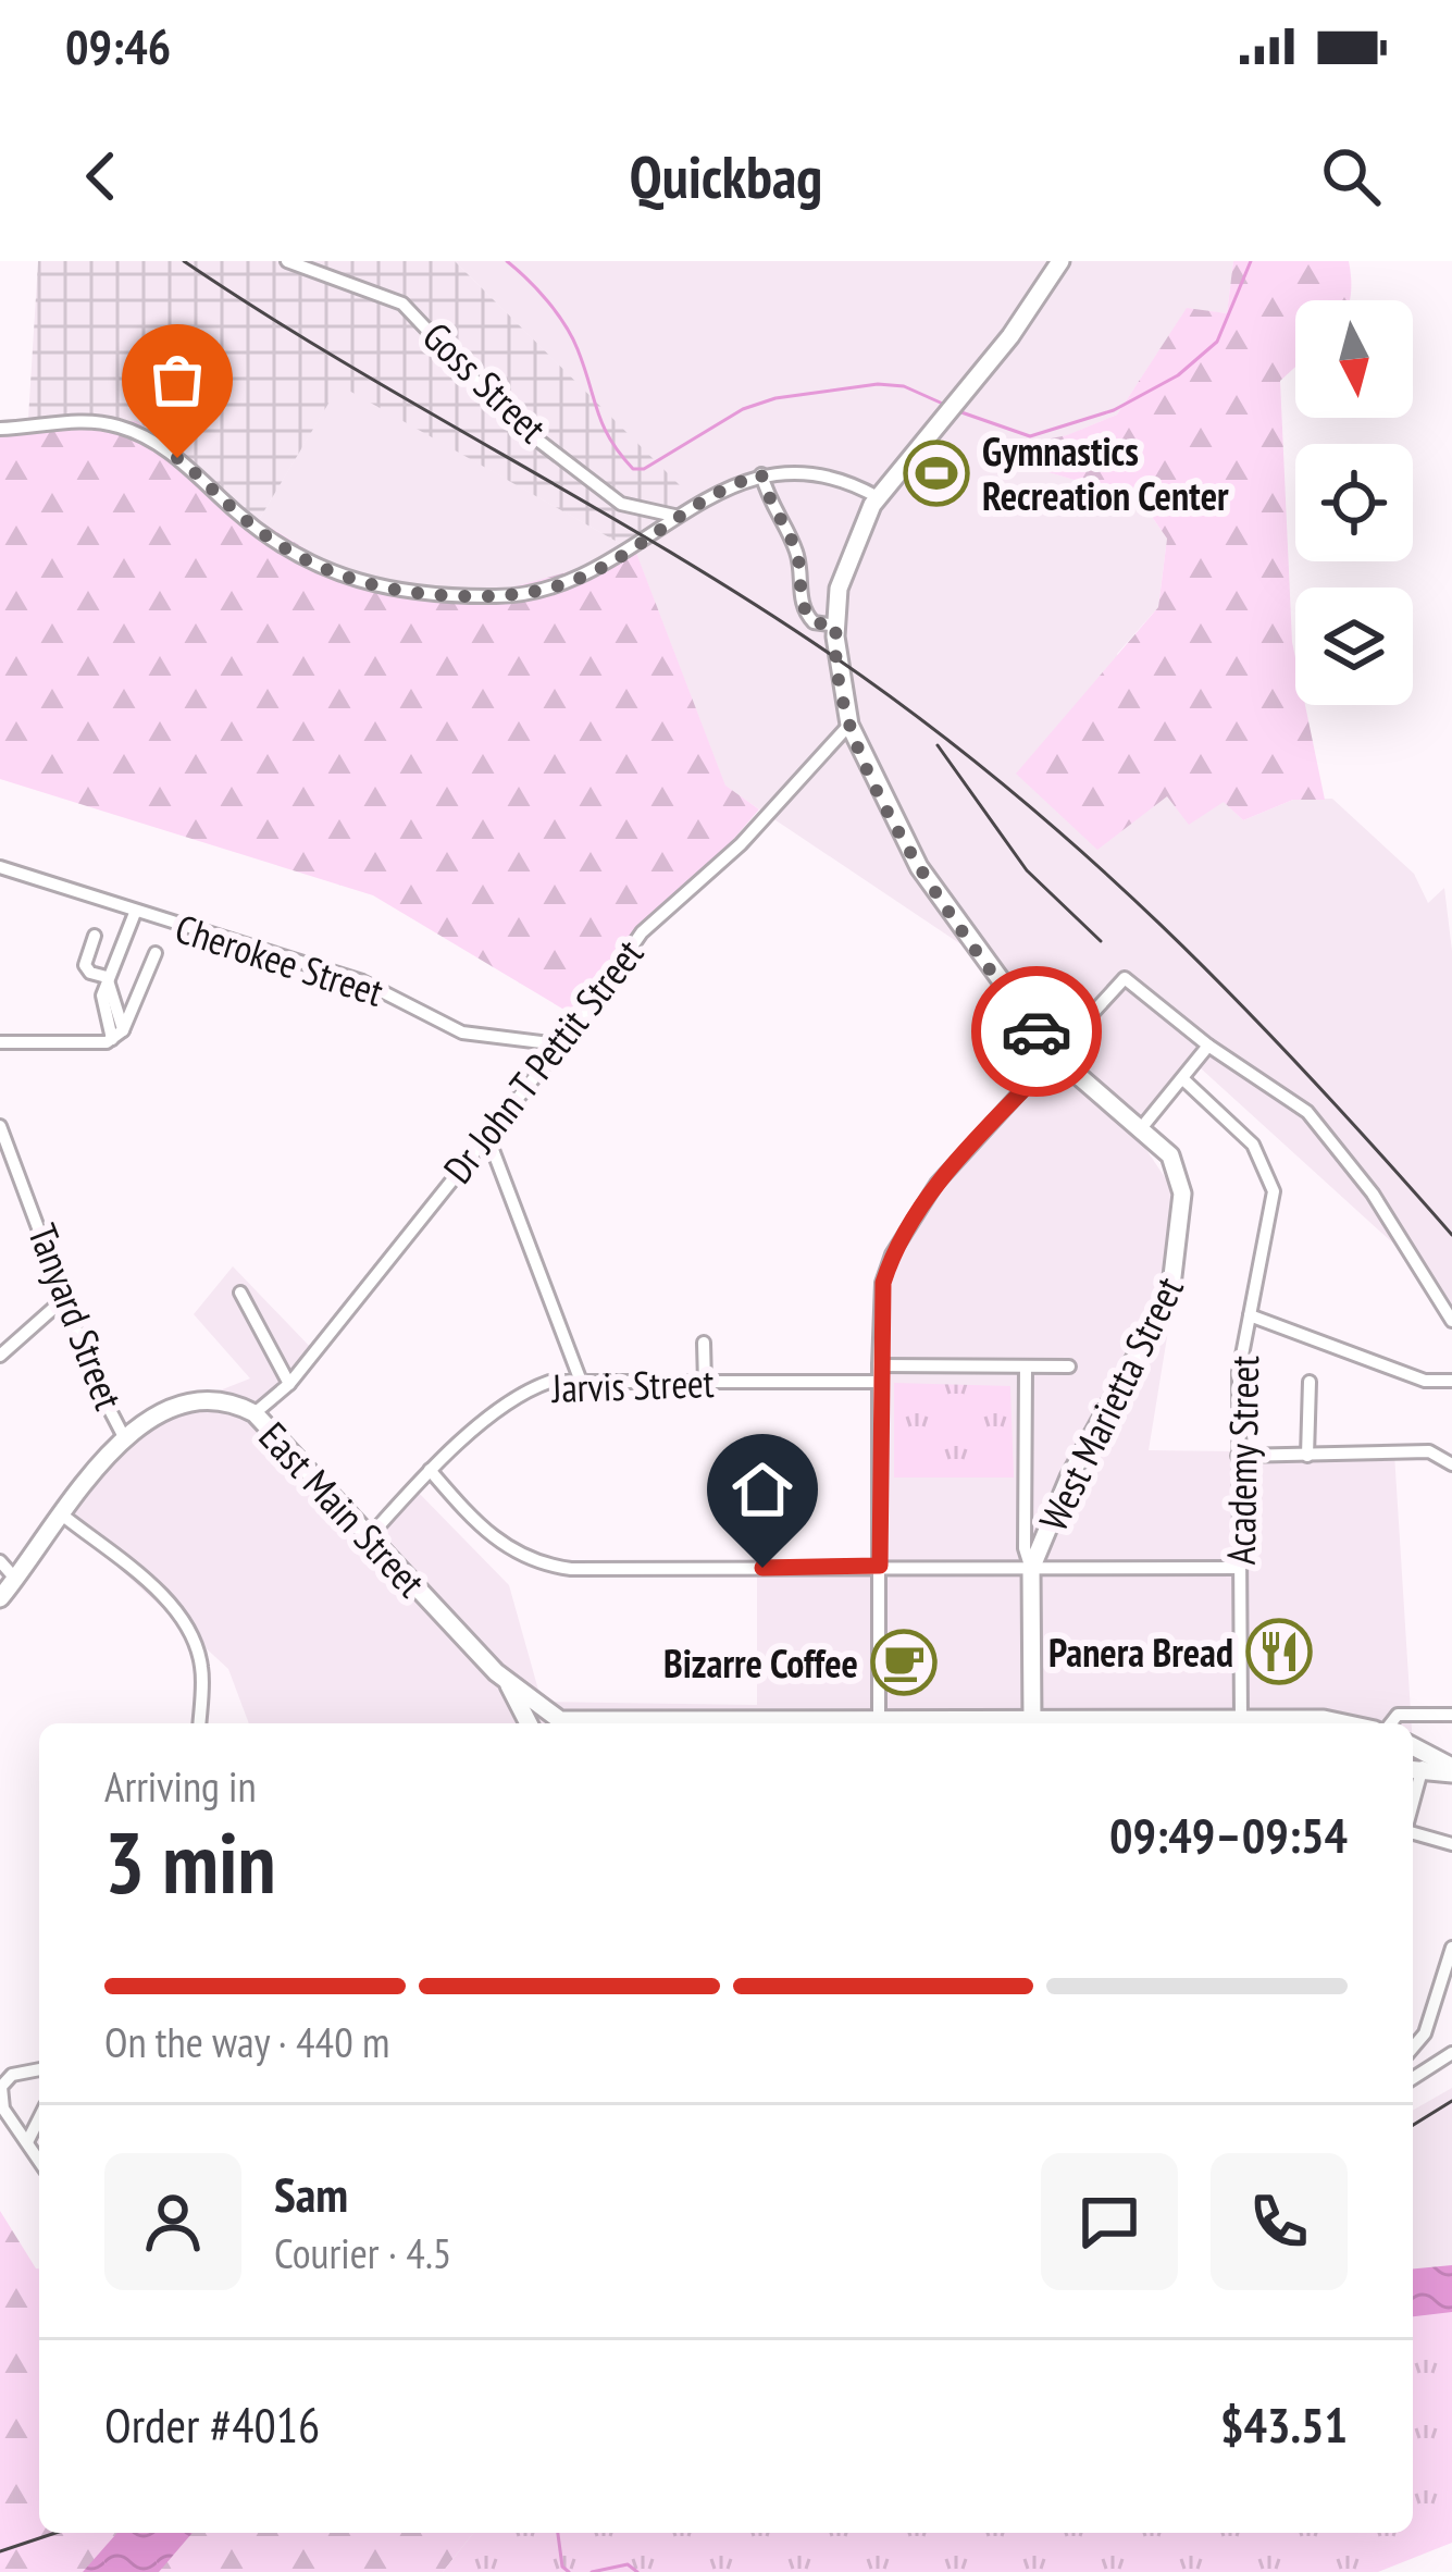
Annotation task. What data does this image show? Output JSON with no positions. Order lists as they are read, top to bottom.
{
  "streets": {
    "main road": ["West Marietta Street", "East Main Street"],
    "street": [
      "Goss Street",
      "Cherokee Street",
      "Dr John T Pettit Street",
      "Tanyard Street",
      "Jarvis Street",
      "Academy Street"
    ]
  },
  "crossings": [
    ["Cherokee Street", "Dr John T Pettit Street"],
    ["Dr John T Pettit Street", "West Marietta Street"],
    ["Dr John T Pettit Street", "East Main Street"],
    ["Tanyard Street", "East Main Street"],
    ["Jarvis Street", "East Main Street"],
    ["Academy Street", "East Main Street"]
  ],
  "places": {
    "sports": ["Gymnastics Recreation Center"],
    "restaurant": ["Panera Bread"],
    "cafe": ["Bizarre Coffee"]
  },
  "north": "bottom",
  "page": {
    "status": "09:46",
    "header": "Quickbag",
    "heading": ["3 min", "Arriving in", "09:49–09:54"],
    "panel": [
      "Sam",
      "Courier · 4.5",
      "Order #4016",
      "$43.51"
    ],
    "bar": "On the way · 440 m"
  }
}
